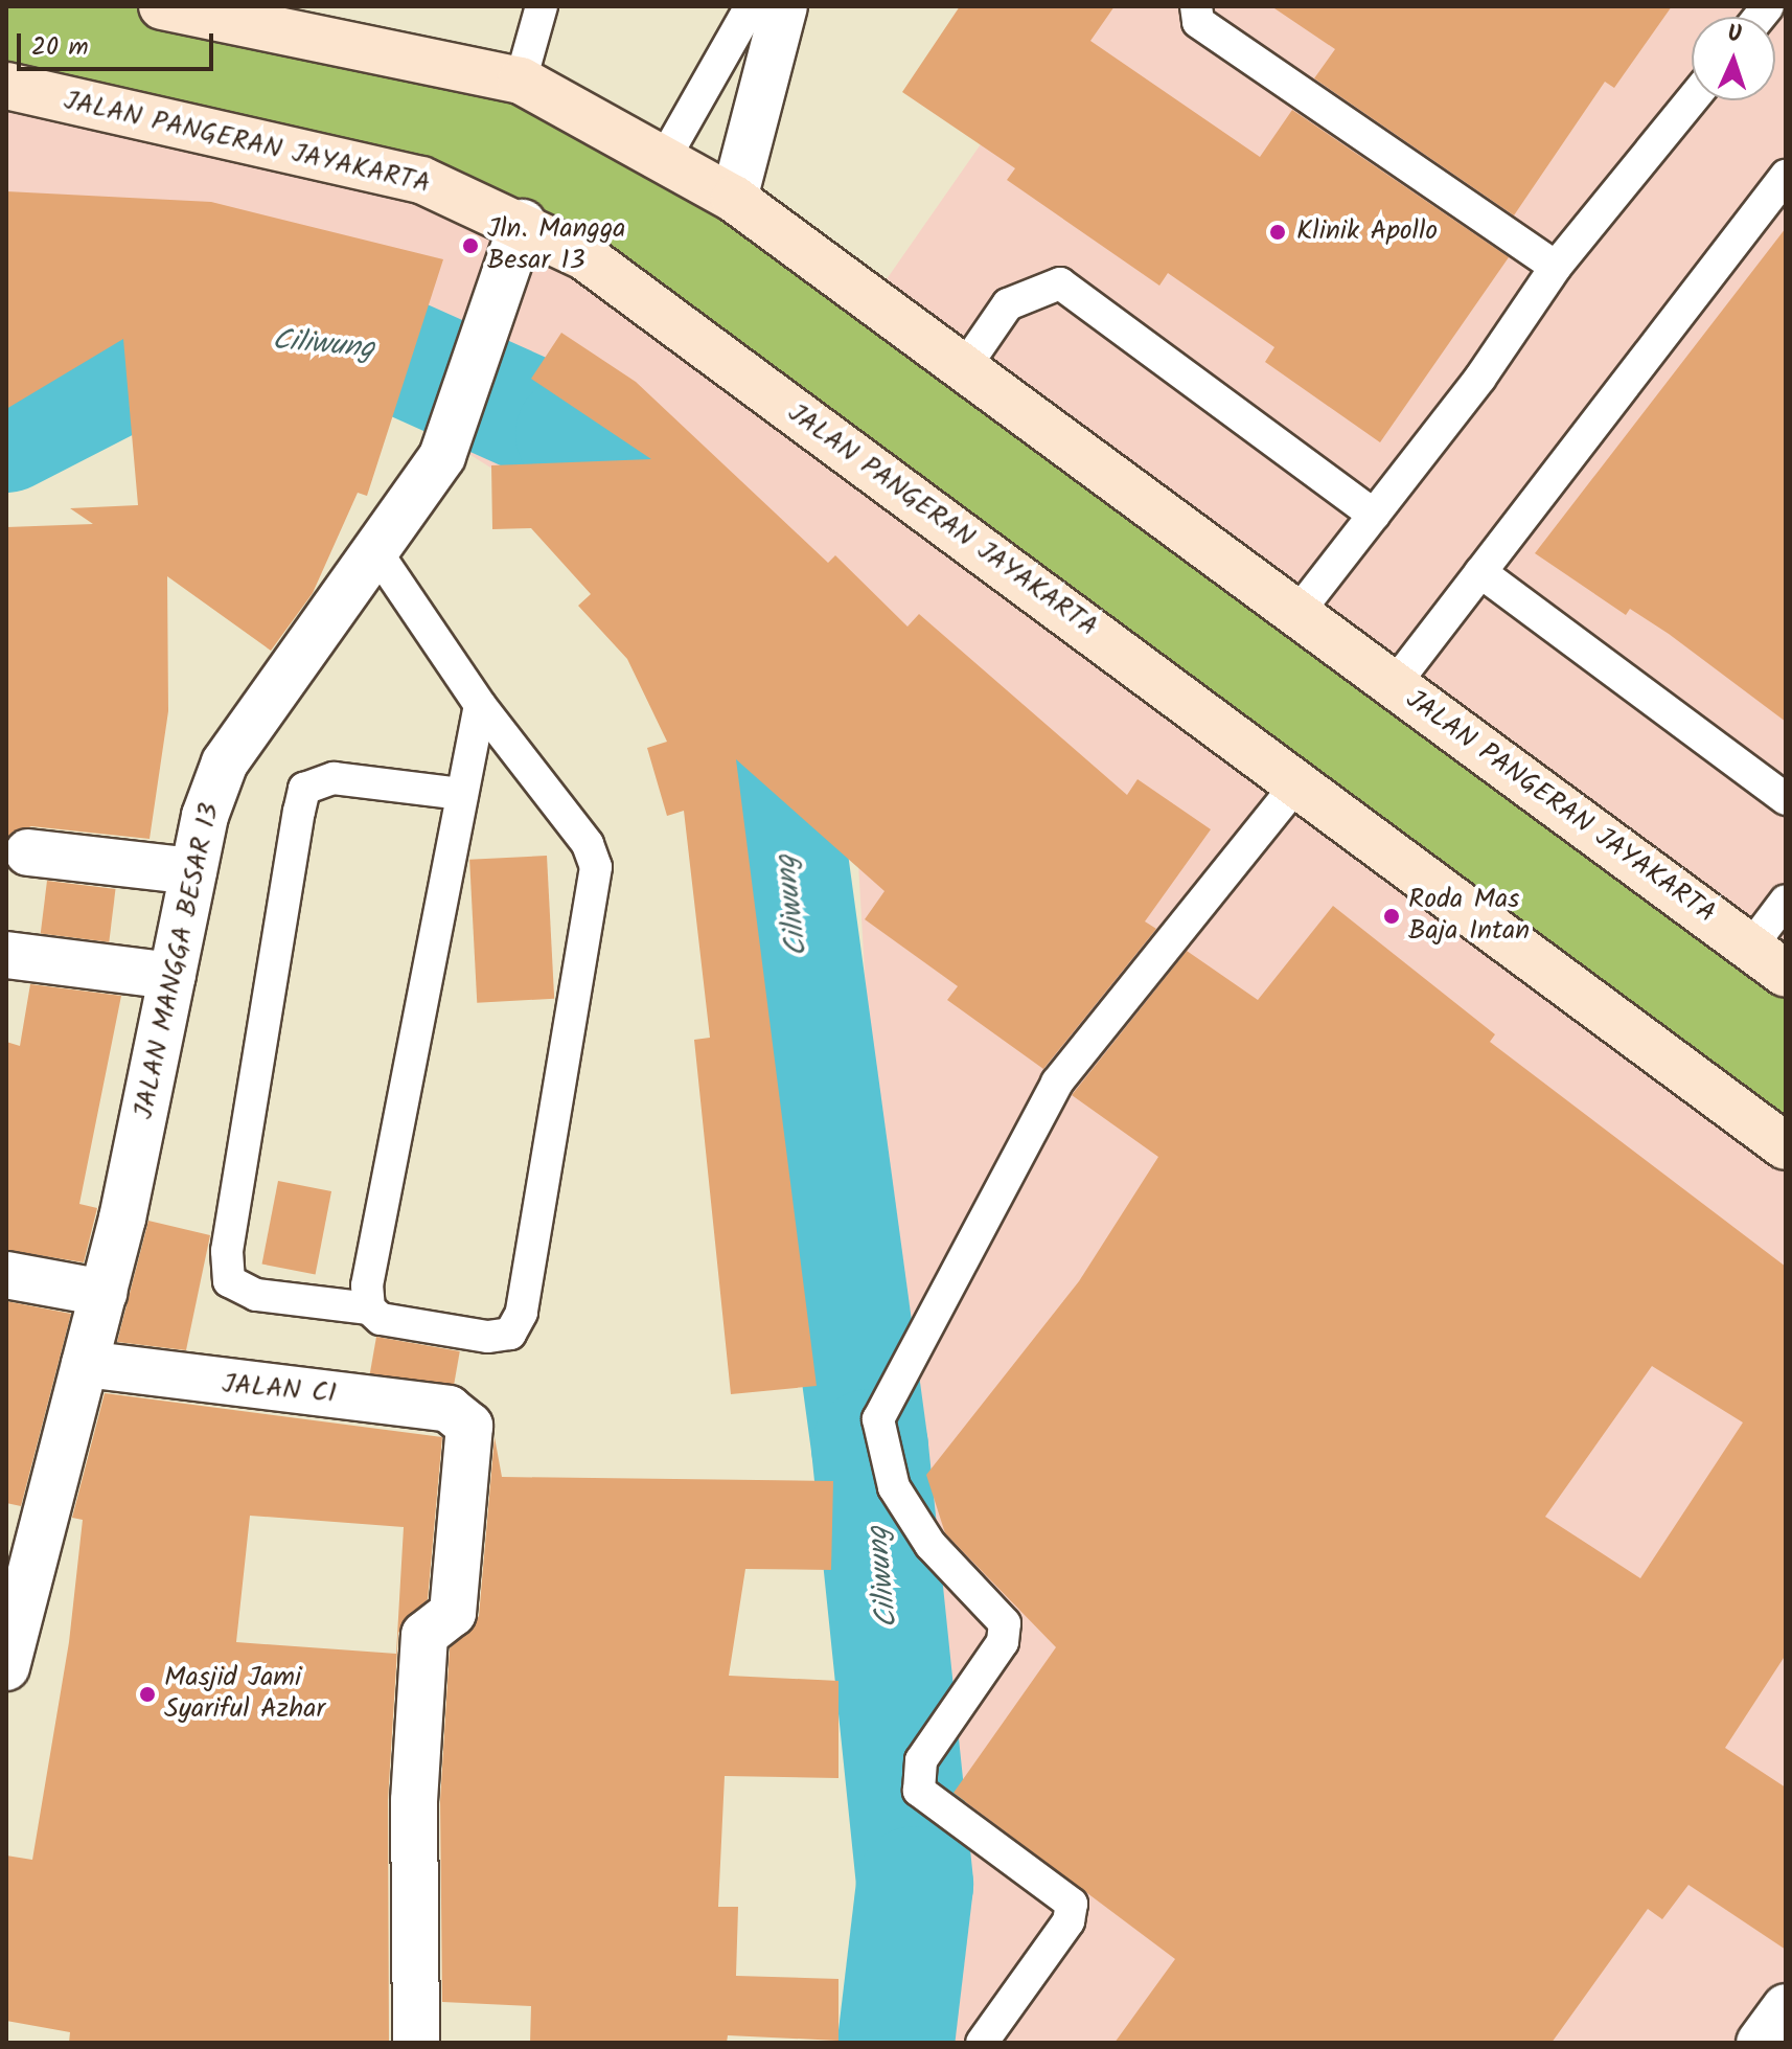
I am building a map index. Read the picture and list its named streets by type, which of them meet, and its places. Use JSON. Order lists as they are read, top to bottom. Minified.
{"streets":{"main road":["JALAN PANGERAN JAYAKARTA"],"street":["JALAN MANGGA BESAR 13","JALAN C1"]},"crossings":[["JALAN PANGERAN JAYAKARTA","JALAN MANGGA BESAR 13"],["JALAN MANGGA BESAR 13","JALAN C1"]],"water":["Ciliwung"],"places":["Klinik Apollo","Jln. Mangga Besar 13","Roda Mas Baja Intan","Masjid Jami Syariful Azhar"],"scale_bar":"20 m","north":"top"}
